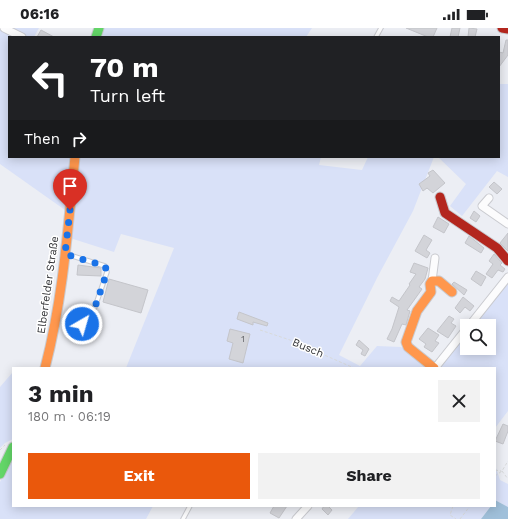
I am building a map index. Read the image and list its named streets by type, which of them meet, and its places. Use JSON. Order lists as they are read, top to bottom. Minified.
{"streets":{"main road":["Elberfelder Straße"],"path":["Busch"]},"house_numbers":["1"],"page":{"status":"06:16","turn":["70 m","Turn left"],"then":"Then","heading":["3 min","180 m · 06:19"],"buttons":["Exit","Share"]}}
